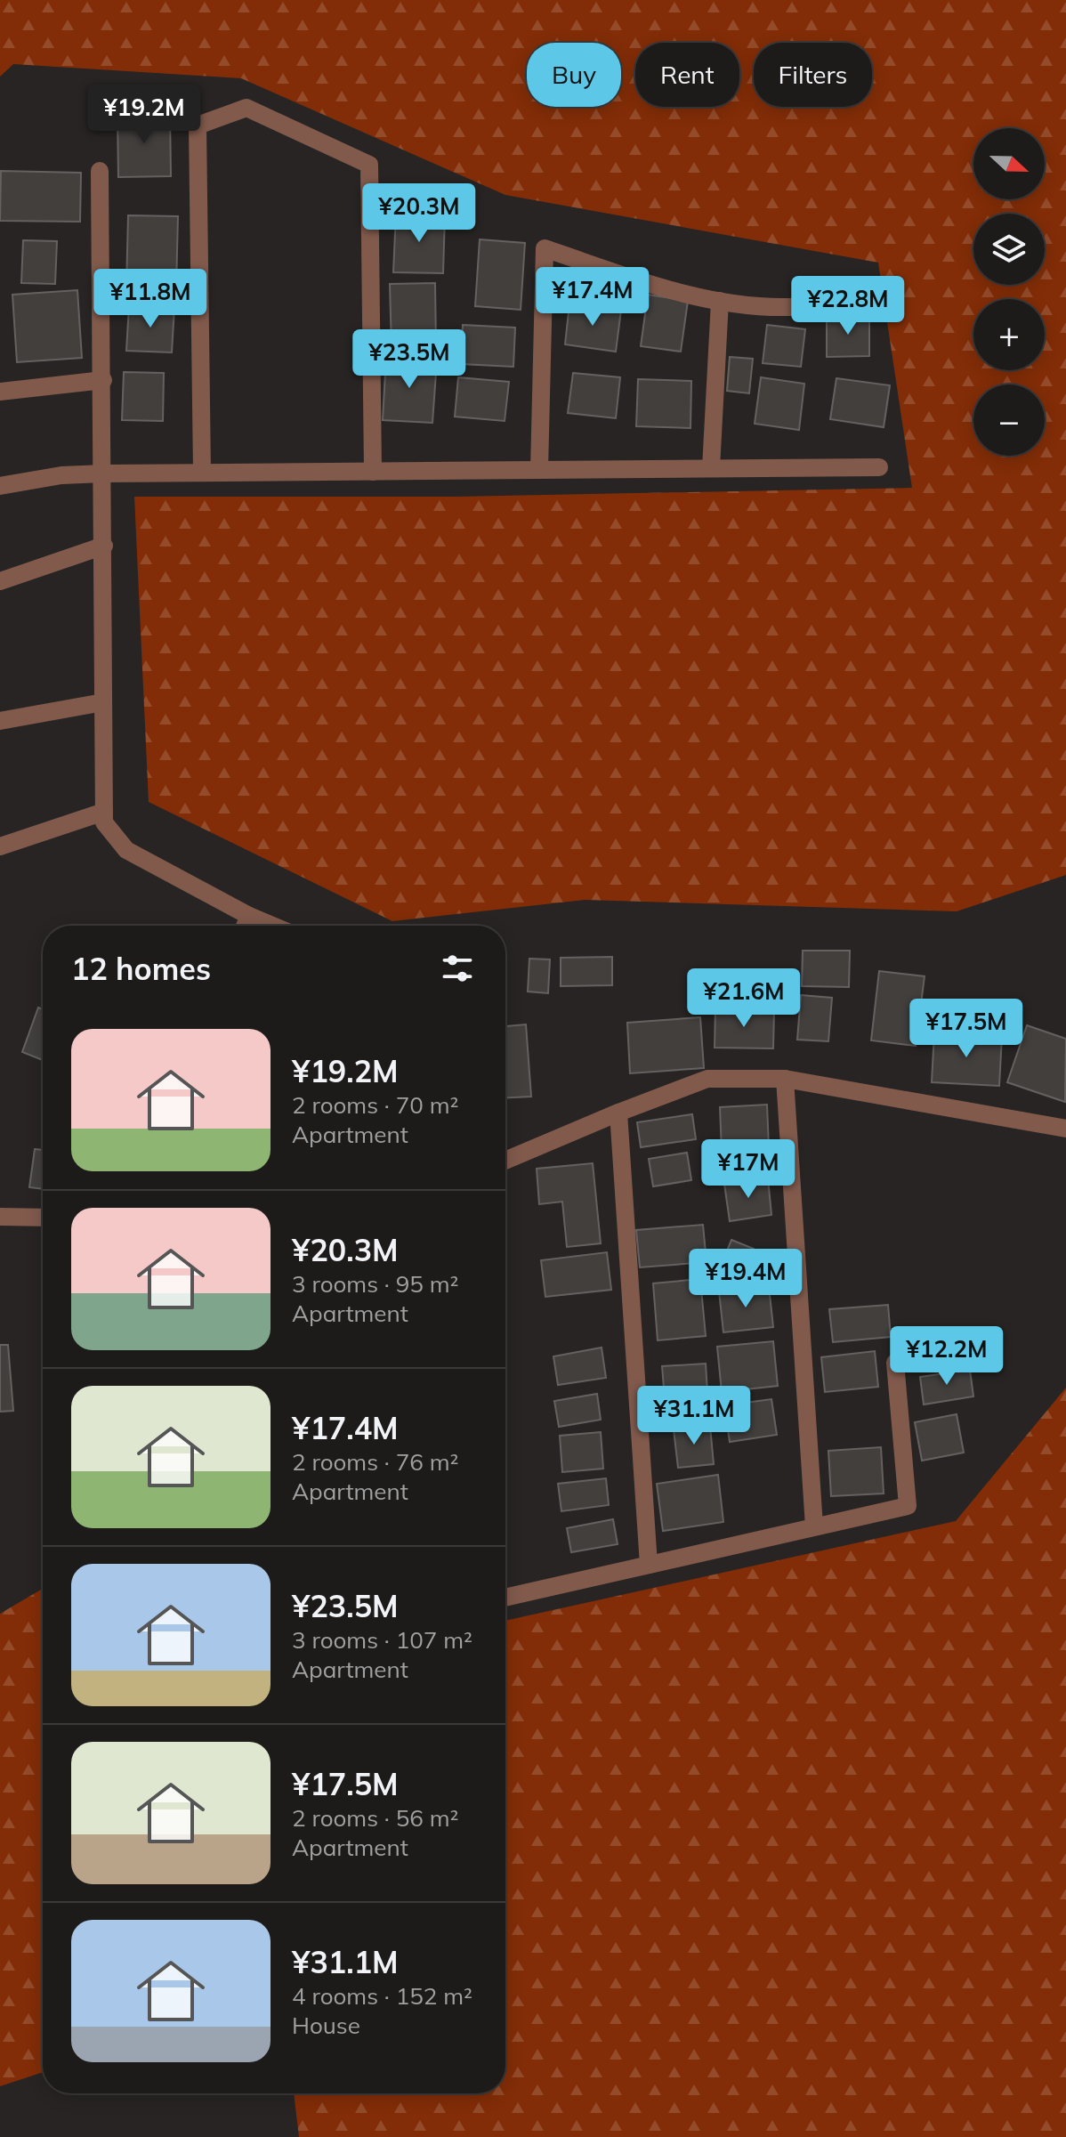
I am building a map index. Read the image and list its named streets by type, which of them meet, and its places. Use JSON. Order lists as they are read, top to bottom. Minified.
{"north":"right","page":{"chip":["Buy","Rent","Filters"],"price":["¥19.2M","¥20.3M","¥17.4M","¥11.8M","¥22.8M","¥23.5M","¥21.6M","¥17.5M","¥17M","¥19.4M","¥12.2M","¥31.1M"],"map_buttons":["+","−"],"heading":"12 homes","list":[{"name":"¥19.2M","note":"2 rooms · 70 m² · Apartment"},{"name":"¥20.3M","note":"3 rooms · 95 m² · Apartment"},{"name":"¥17.4M","note":"2 rooms · 76 m² · Apartment"},{"name":"¥23.5M","note":"3 rooms · 107 m² · Apartment"},{"name":"¥17.5M","note":"2 rooms · 56 m² · Apartment"},{"name":"¥31.1M","note":"4 rooms · 152 m² · House"}]}}
